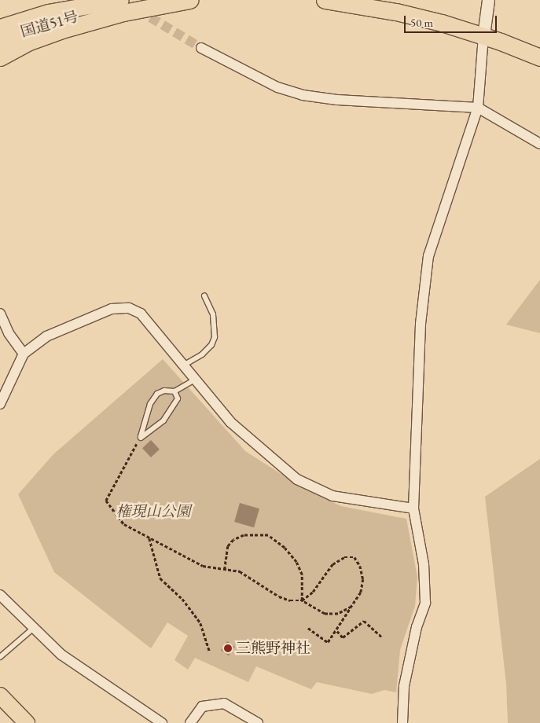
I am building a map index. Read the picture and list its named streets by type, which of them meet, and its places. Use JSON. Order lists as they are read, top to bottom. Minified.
{"streets":{"highway":["国道51号"]},"parks":["権現山公園"],"places":["三熊野神社"],"scale_bar":"50 m"}
